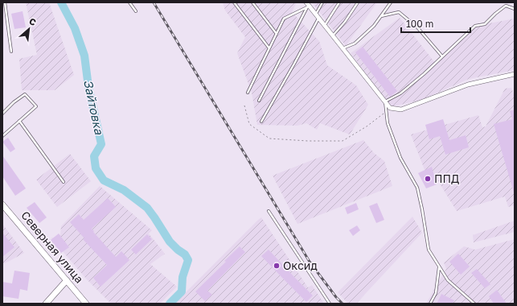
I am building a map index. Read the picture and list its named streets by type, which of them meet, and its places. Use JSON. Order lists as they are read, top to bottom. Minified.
{"streets":{"main road":["Северная улица"]},"water":["Зайтовка"],"places":["ППД","Оксид"],"scale_bar":"100 m","north":"top right"}
